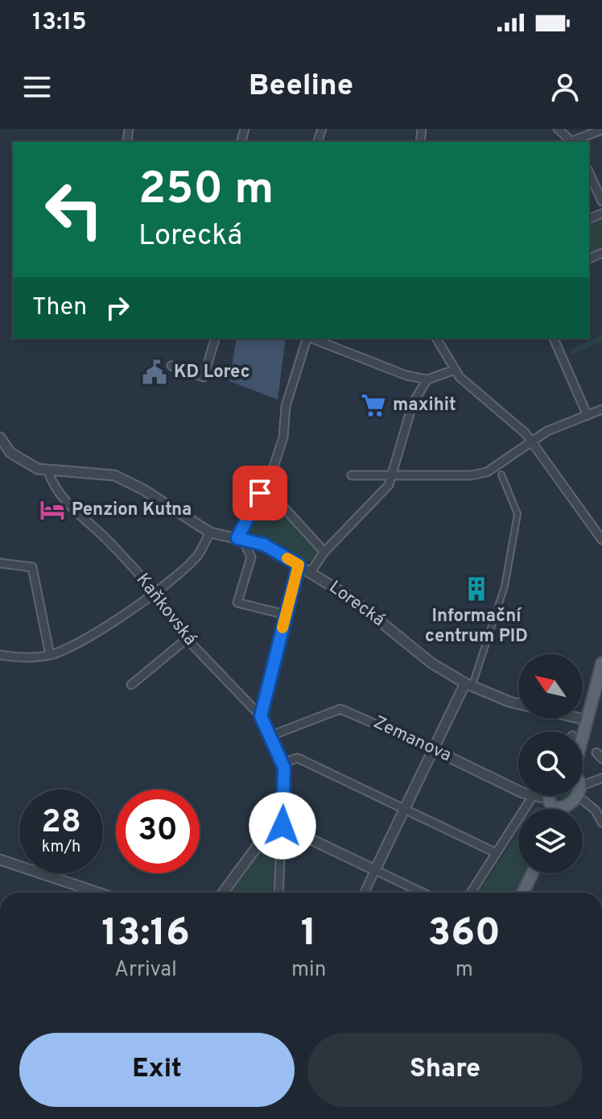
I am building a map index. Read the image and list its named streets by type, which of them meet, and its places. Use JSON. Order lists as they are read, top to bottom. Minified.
{"streets":{"street":["Lorecká","Kaňkovská","Zemanova"]},"crossings":[["Lorecká","Kaňkovská"],["Kaňkovská","Zemanova"]],"places":{"public building":["KD Lorec"],"supermarket":["maxihit"],"hotel":["Penzion Kutna"],"building":["Informační centrum PID"]},"north":"top left","page":{"status":"13:15","header":"Beeline","turn":["250 m","Lorecká"],"then":"Then","speed":"28 km/h","limit":"30","eta":["13:16","Arrival","1","min","360","m"],"buttons":["Exit","Share"]}}
